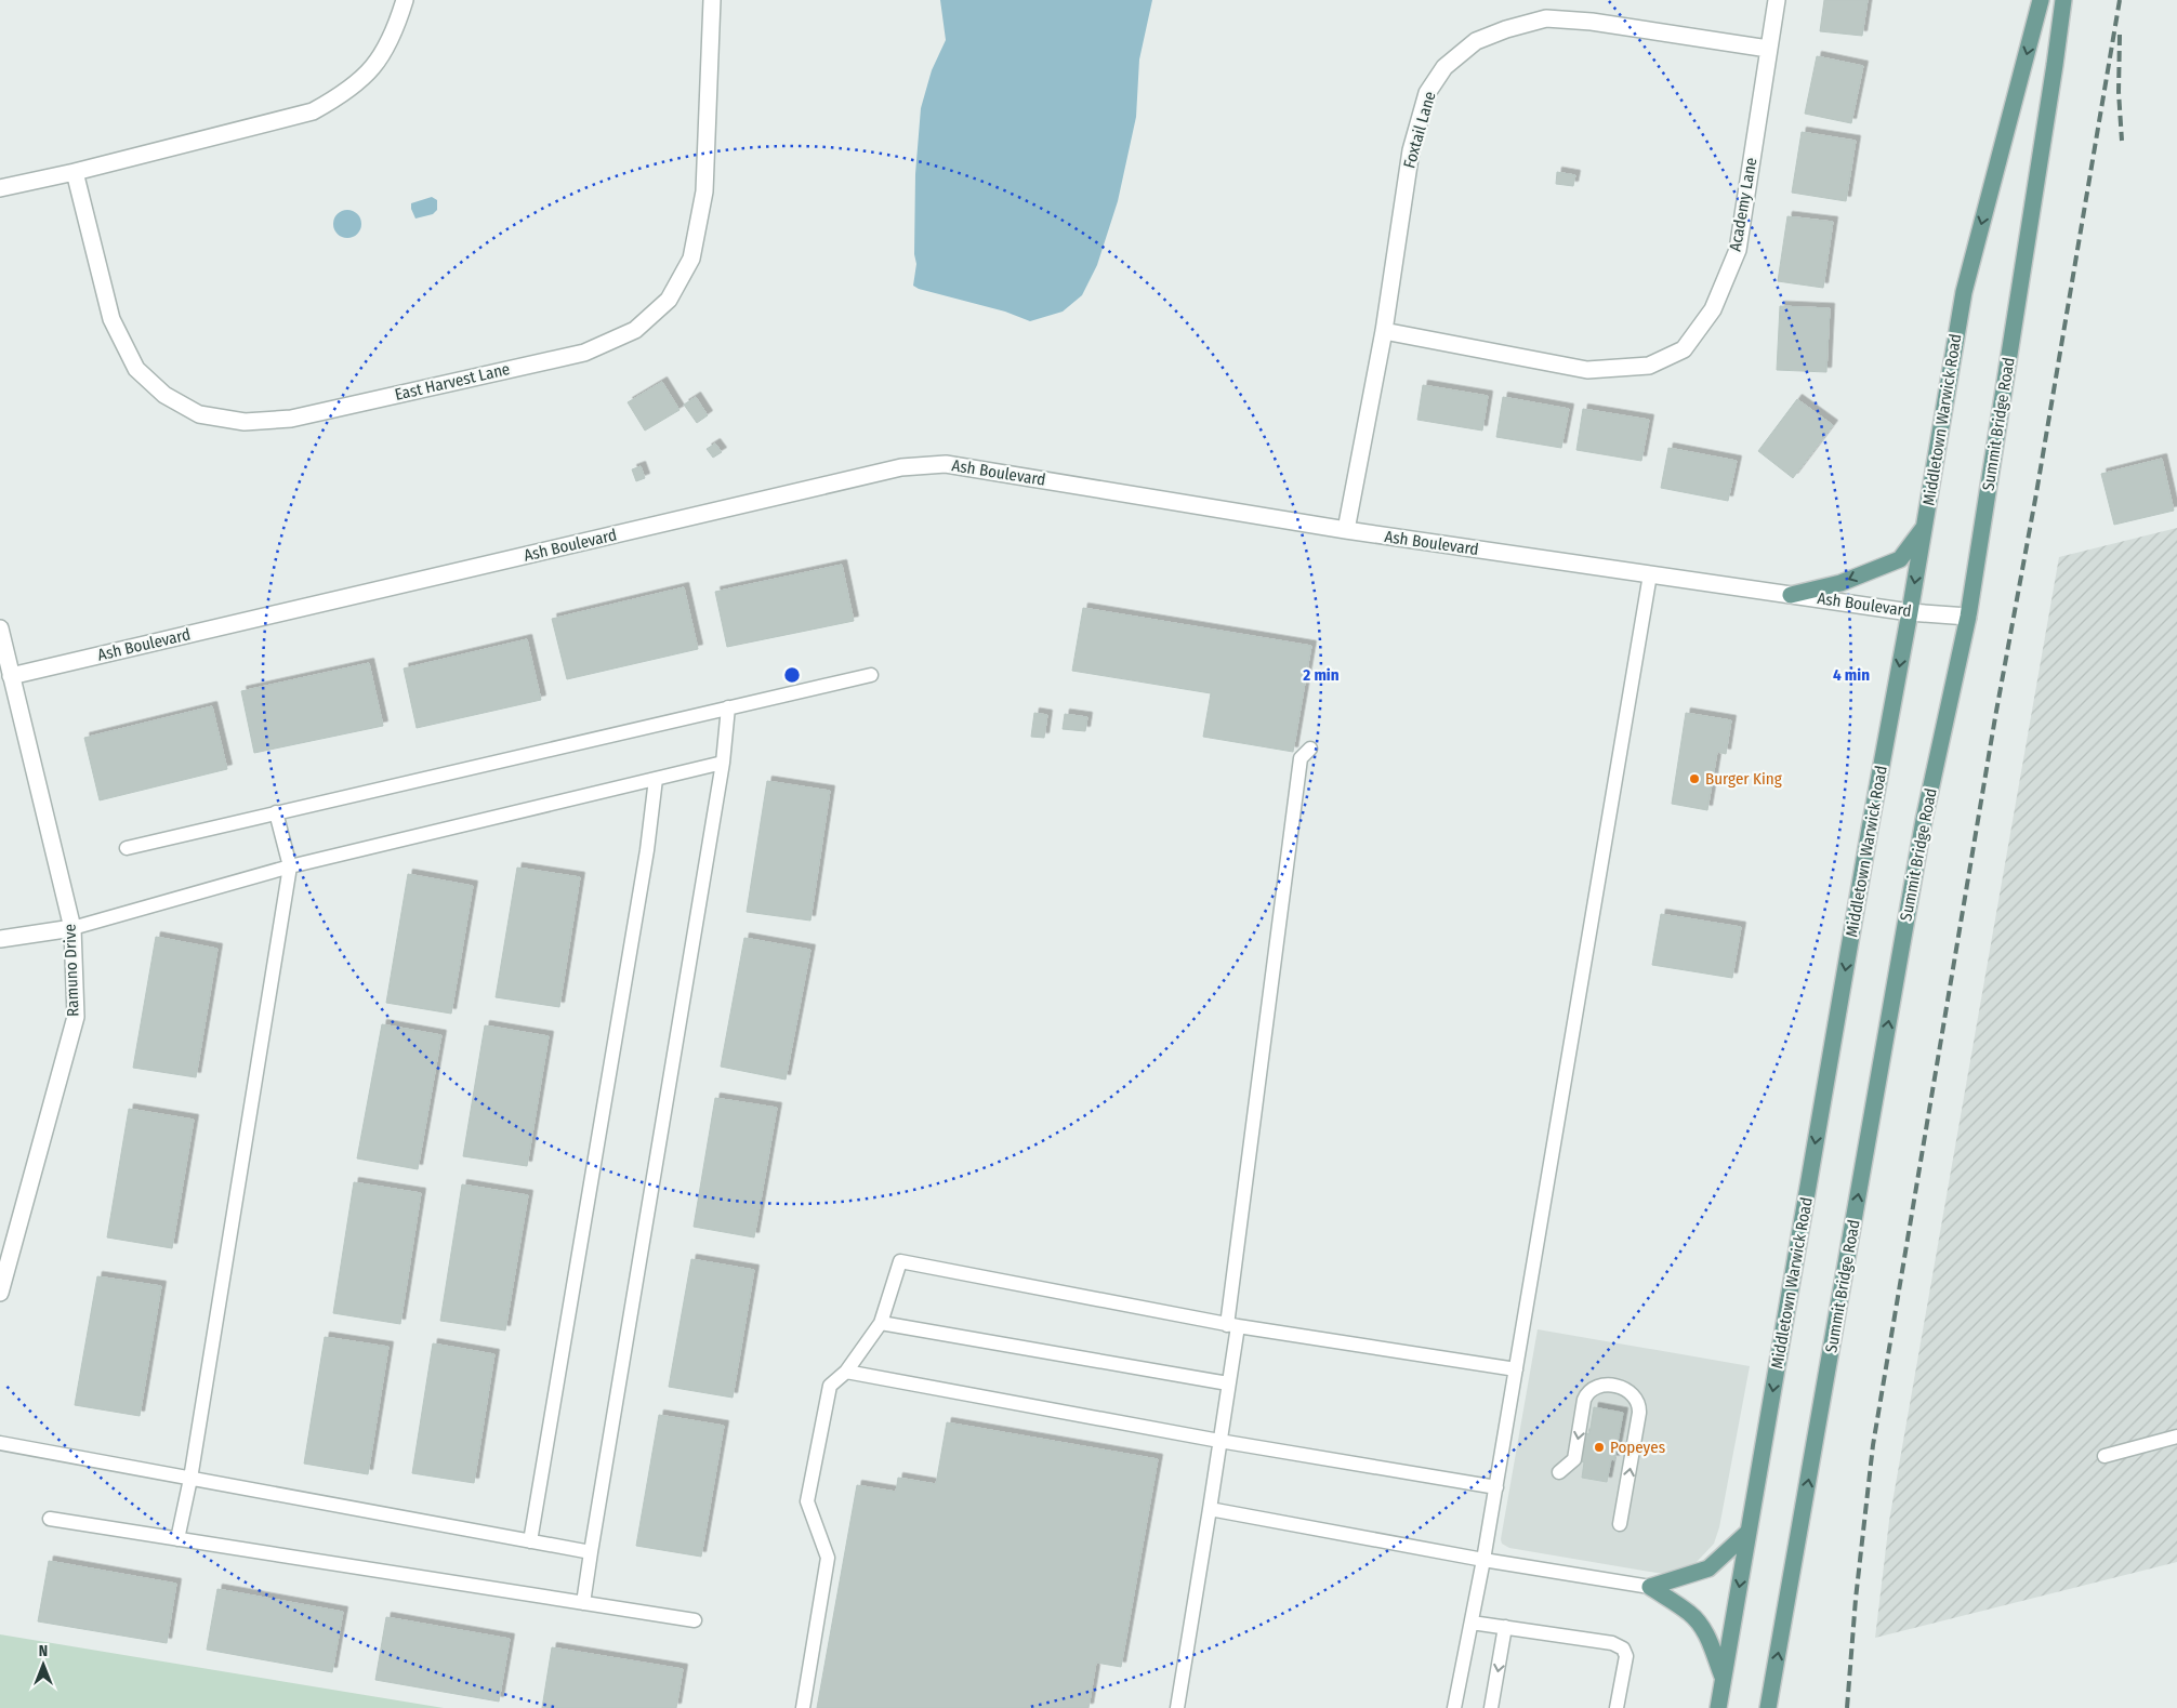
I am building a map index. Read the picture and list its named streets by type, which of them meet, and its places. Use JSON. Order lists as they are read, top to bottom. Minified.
{"streets":{"main road":["Middletown Warwick Road","Summit Bridge Road"],"street":["Foxtail Lane","Academy Lane","East Harvest Lane","Ash Boulevard","Ramuno Drive"]},"crossings":[["Foxtail Lane","Academy Lane"],["Foxtail Lane","Ash Boulevard"],["Middletown Warwick Road","Ash Boulevard"],["Summit Bridge Road","Ash Boulevard"],["Ash Boulevard","Ramuno Drive"]],"one_way":["Middletown Warwick Road","Summit Bridge Road"],"places":["Burger King","Popeyes"],"north":"top","rings":["2 min","4 min"]}
